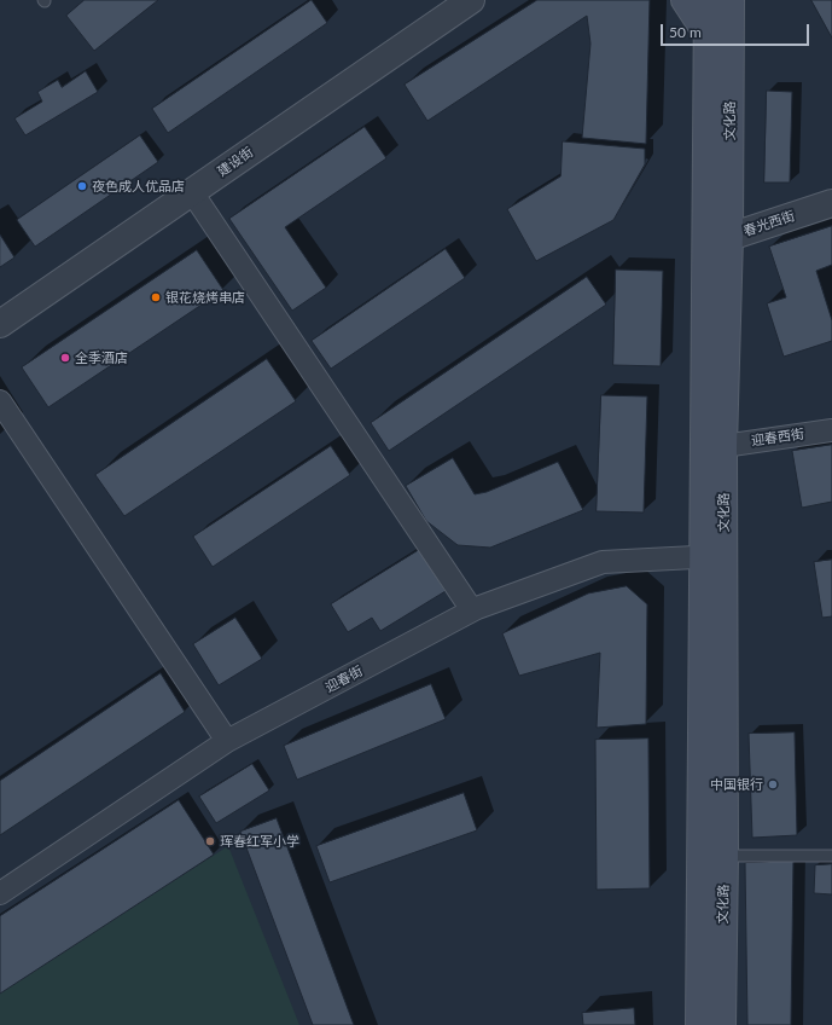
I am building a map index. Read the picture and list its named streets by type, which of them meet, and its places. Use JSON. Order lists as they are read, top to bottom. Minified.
{"streets":{"main road":["文化路"],"street":["建设街","春光西街","迎春西街","迎春街"]},"crossings":[["文化路","春光西街"],["文化路","迎春西街"],["文化路","迎春街"]],"places":["夜色成人优品店","银花烧烤串店","全季酒店","中国银行","珲春红军小学"],"scale_bar":"50 m"}
